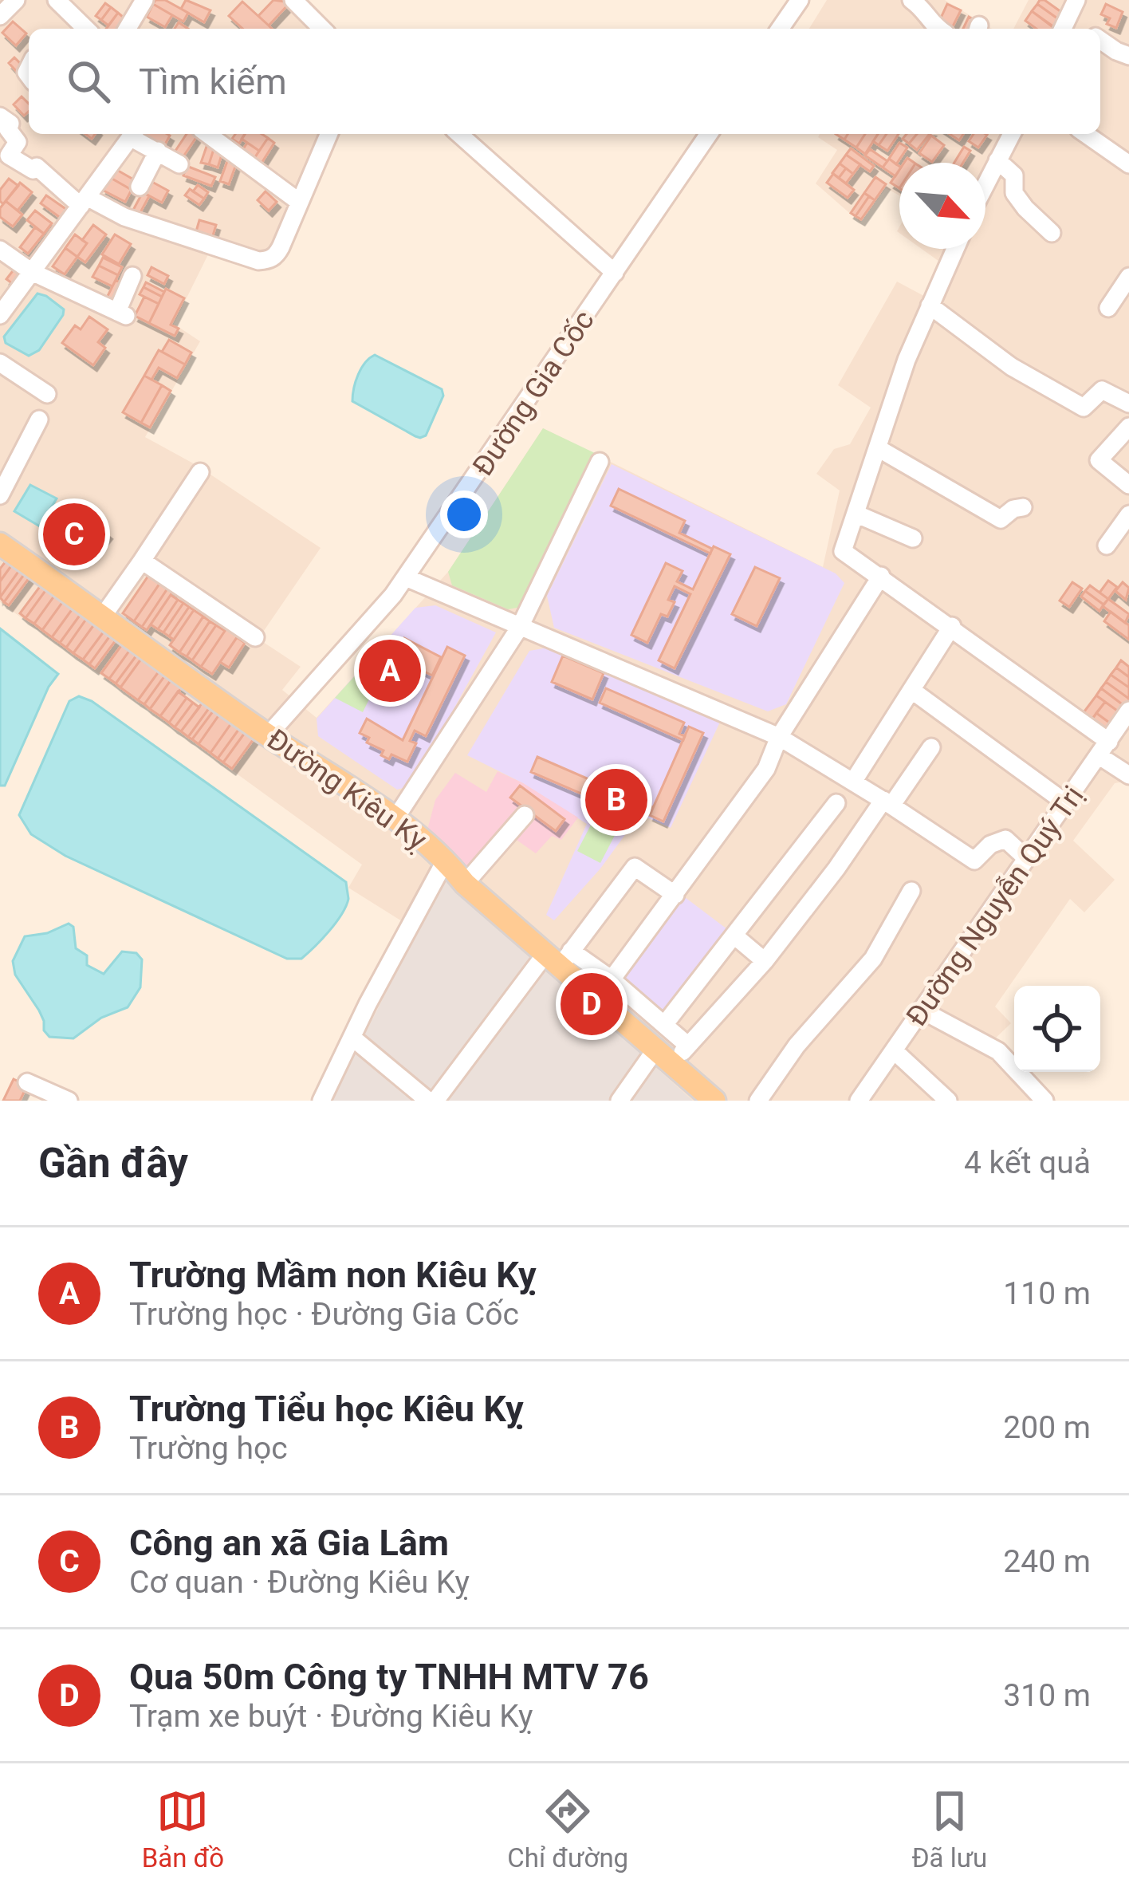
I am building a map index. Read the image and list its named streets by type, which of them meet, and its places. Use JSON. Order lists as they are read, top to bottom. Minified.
{"streets":{"main road":["Đường Kiêu Kỵ"],"street":["Đường Gia Cốc","Đường Nguyễn Quý Trị"]},"crossings":[["Đường Gia Cốc","Đường Kiêu Kỵ"]],"north":"bottom right","page":{"search":"Tìm kiếm","pins":["C","A","B","D"],"heading":["Gần đây","4 kết quả"],"list":[{"mark":"A","name":"Trường Mầm non Kiêu Kỵ","note":"Trường học · Đường Gia Cốc","value":"110 m"},{"mark":"B","name":"Trường Tiểu học Kiêu Kỵ","note":"Trường học","value":"200 m"},{"mark":"C","name":"Công an xã Gia Lâm","note":"Cơ quan · Đường Kiêu Kỵ","value":"240 m"},{"mark":"D","name":"Qua 50m Công ty TNHH MTV 76","note":"Trạm xe buýt · Đường Kiêu Kỵ","value":"310 m"}],"nav":["Bản đồ","Chỉ đường","Đã lưu"]}}
